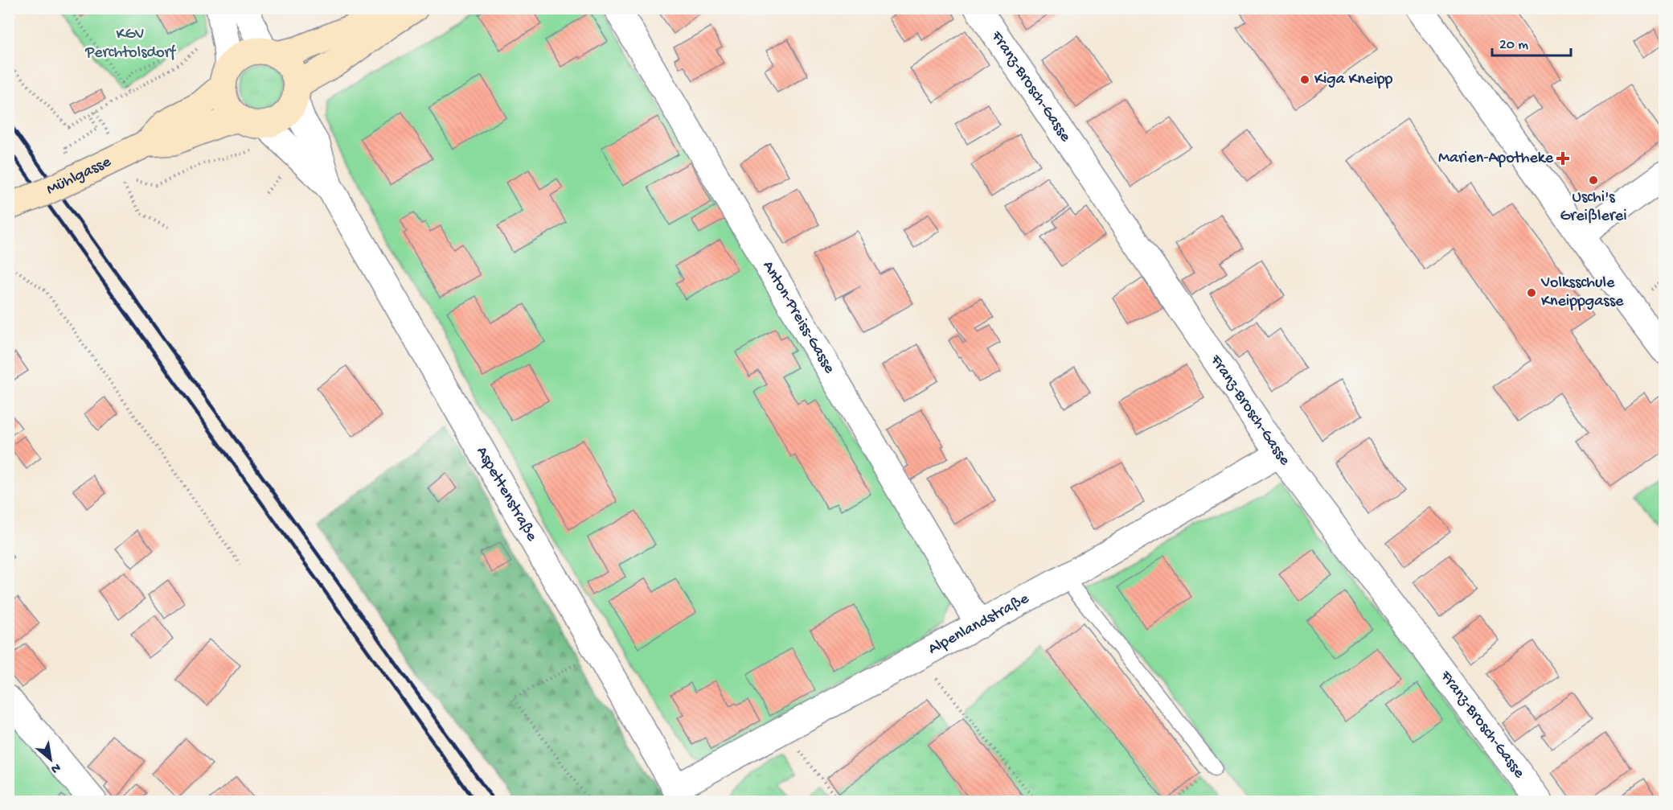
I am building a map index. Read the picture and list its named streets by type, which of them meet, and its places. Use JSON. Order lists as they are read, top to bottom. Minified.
{"streets":{"street":["Franz-Brosch-Gasse","Mühlgasse","Anton-Preiss-Gasse","Aspettenstraße","Alpenlandstraße"]},"crossings":[["Franz-Brosch-Gasse","Alpenlandstraße"],["Mühlgasse","Aspettenstraße"],["Anton-Preiss-Gasse","Alpenlandstraße"],["Aspettenstraße","Alpenlandstraße"]],"parks":["KGV Perchtolsdorf"],"places":{"other":["Kiga Kneipp","Uschi's Greißlerei","Volksschule Kneippgasse"],"health":["Marien-Apotheke"]},"scale_bar":"20 m","north":"bottom right"}
